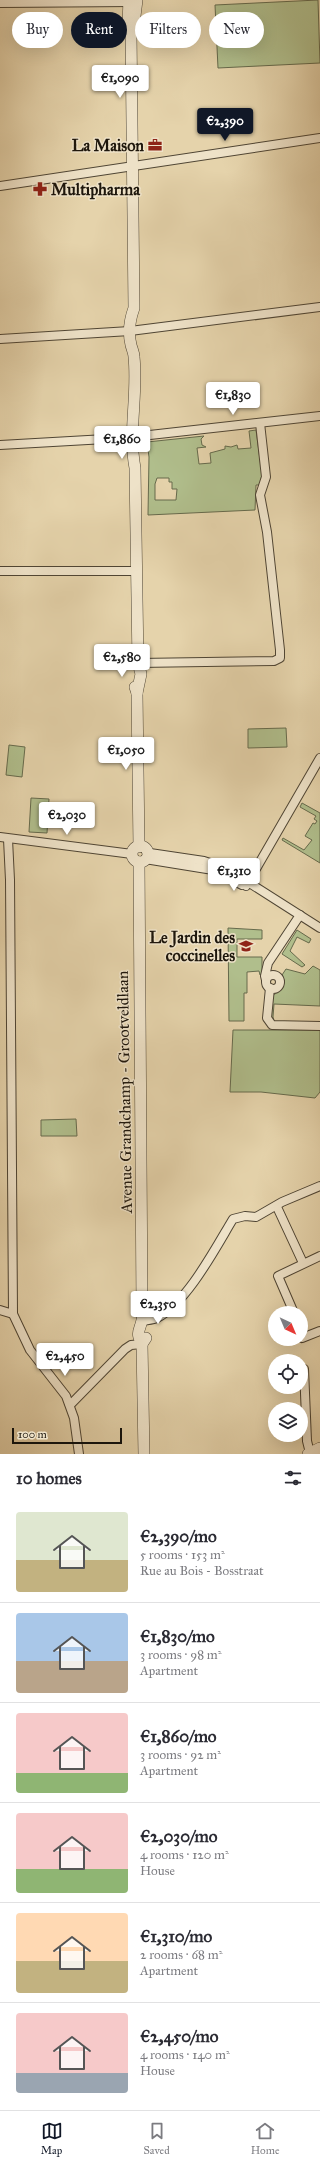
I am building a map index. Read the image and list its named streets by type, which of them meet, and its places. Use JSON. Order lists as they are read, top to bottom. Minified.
{"streets":{"street":["Avenue Grandchamp - Grootveldlaan"]},"places":{"office":["La Maison"],"pharmacy":["Multipharma"],"school or university":["Le Jardin des coccinelles"]},"scale_bar":"100 m","north":"bottom right","page":{"chip":["Buy","Rent","Filters","New"],"price":["€1,090","€2,390","€1,830","€1,860","€2,580","€1,050","€2,030","€1,310","€2,350","€2,450"],"scale":"100 m","heading":"10 homes","list":[{"name":"€2,390/mo","note":"5 rooms · 153 m² · Rue au Bois - Bosstraat"},{"name":"€1,830/mo","note":"3 rooms · 98 m² · Apartment"},{"name":"€1,860/mo","note":"3 rooms · 92 m² · Apartment"},{"name":"€2,030/mo","note":"4 rooms · 120 m² · House"},{"name":"€1,310/mo","note":"2 rooms · 68 m² · Apartment"},{"name":"€2,450/mo","note":"4 rooms · 140 m² · House"}],"tabs":["Map","Saved","Home"]}}
